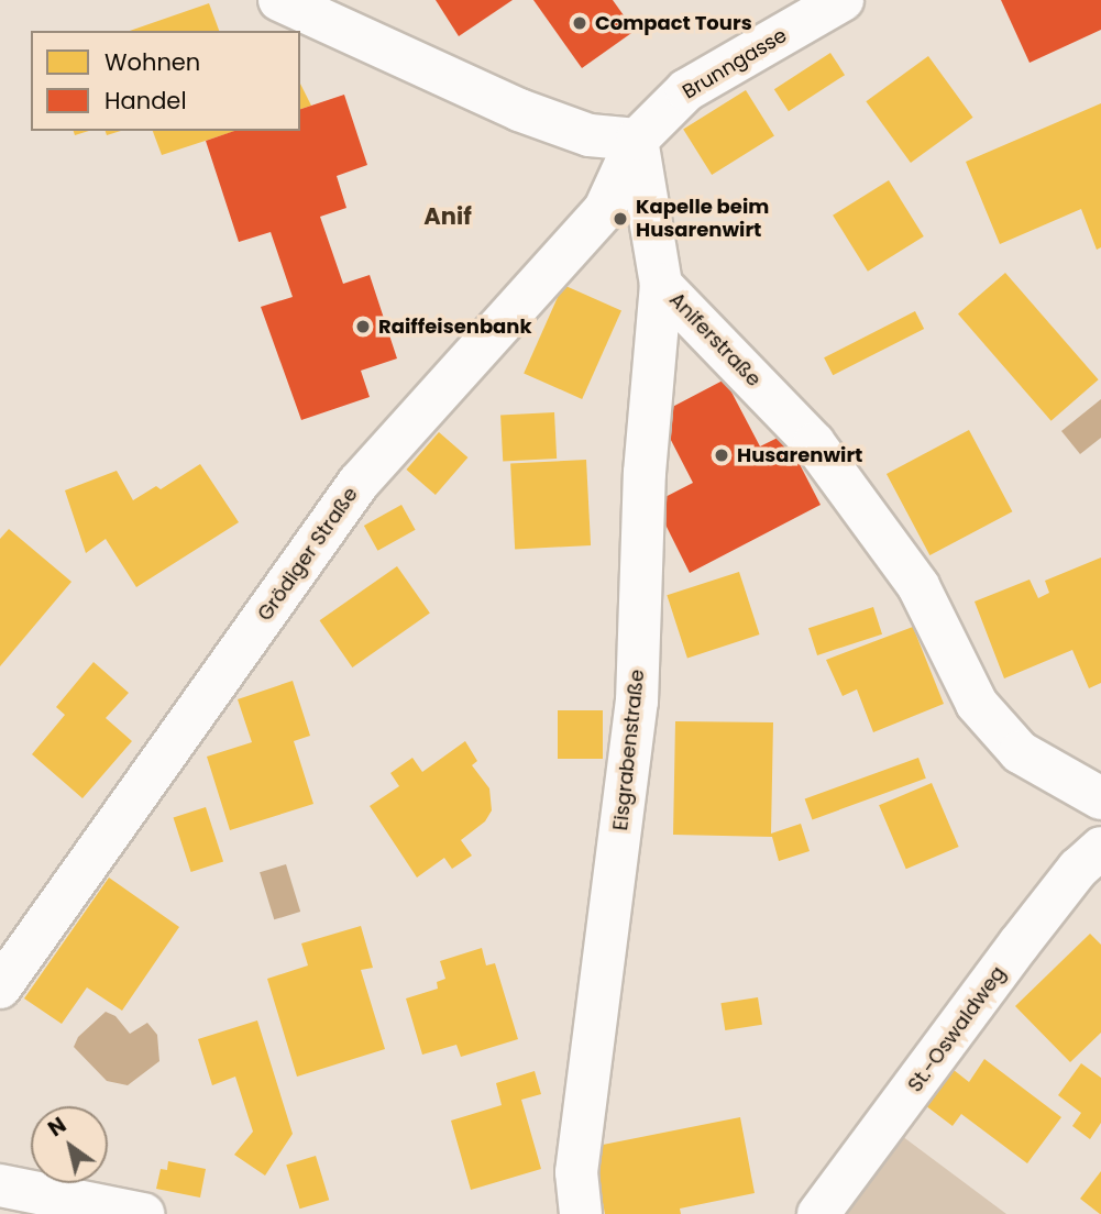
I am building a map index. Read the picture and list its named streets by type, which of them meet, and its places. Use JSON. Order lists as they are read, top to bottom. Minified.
{"streets":{"street":["Brunngasse","Aniferstraße","Grödiger Straße","Eisgrabenstraße","St.-Oswaldweg"]},"crossings":[["Brunngasse","Aniferstraße"],["Brunngasse","Grödiger Straße"],["Aniferstraße","Grödiger Straße"],["Aniferstraße","Eisgrabenstraße"]],"districts":["Anif"],"places":["Compact Tours","Kapelle beim Husarenwirt","Raiffeisenbank","Husarenwirt"],"legend":["Wohnen","Handel"],"north":"top left"}
